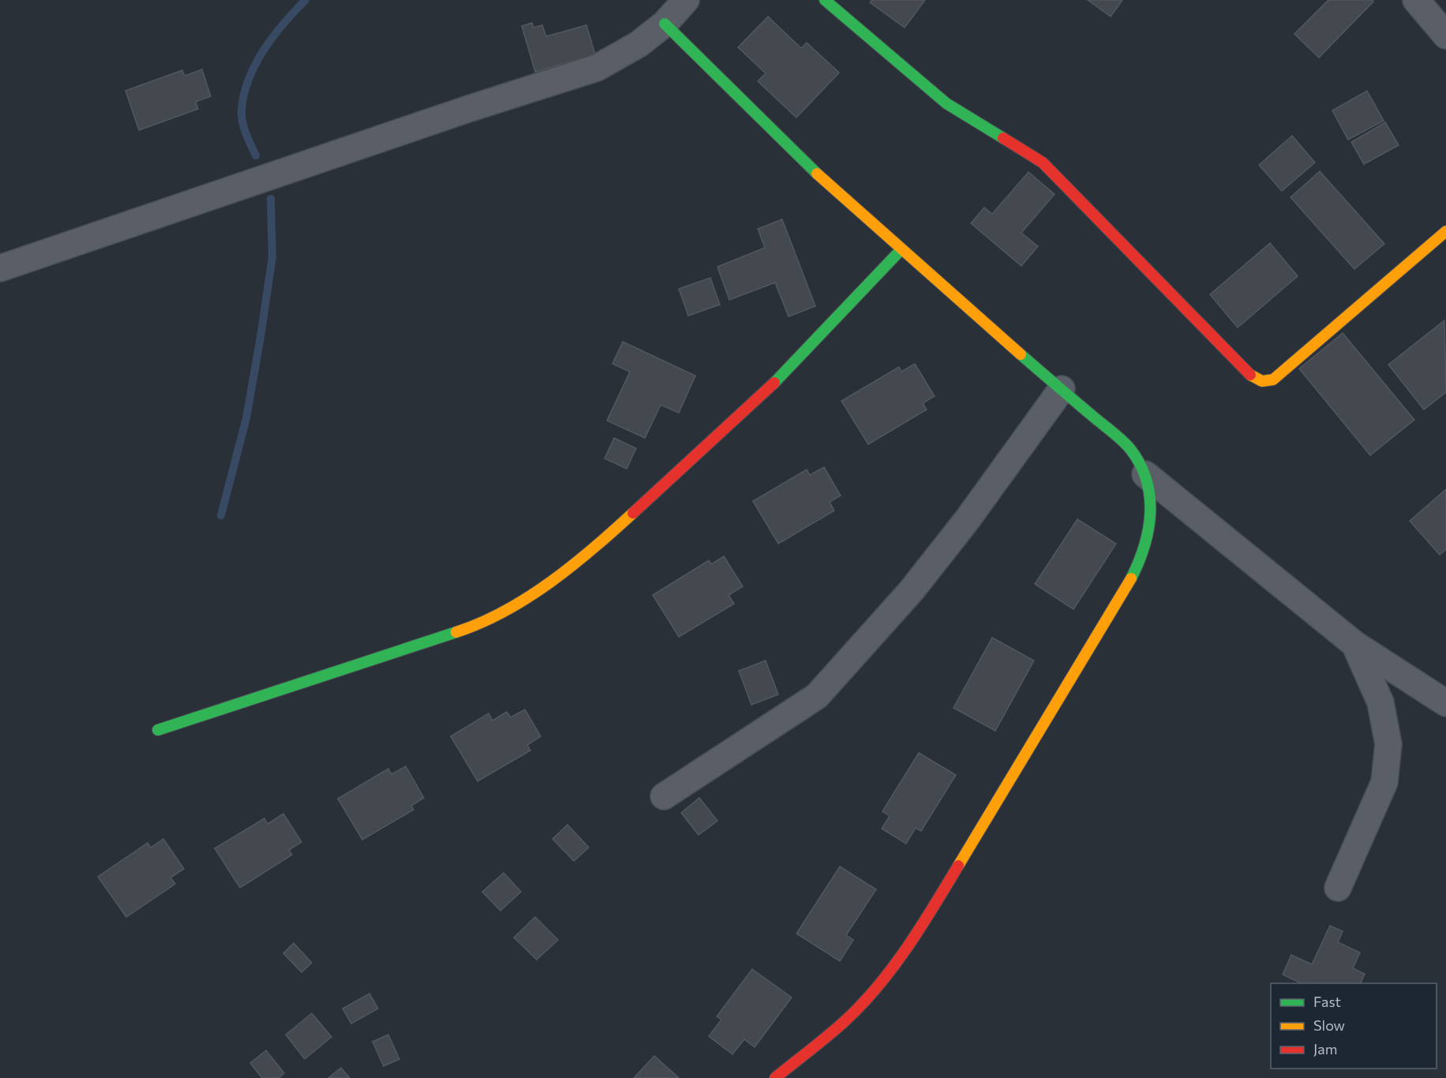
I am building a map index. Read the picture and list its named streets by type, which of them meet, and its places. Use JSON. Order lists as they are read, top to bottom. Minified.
{"legend":["Fast","Slow","Jam"]}
